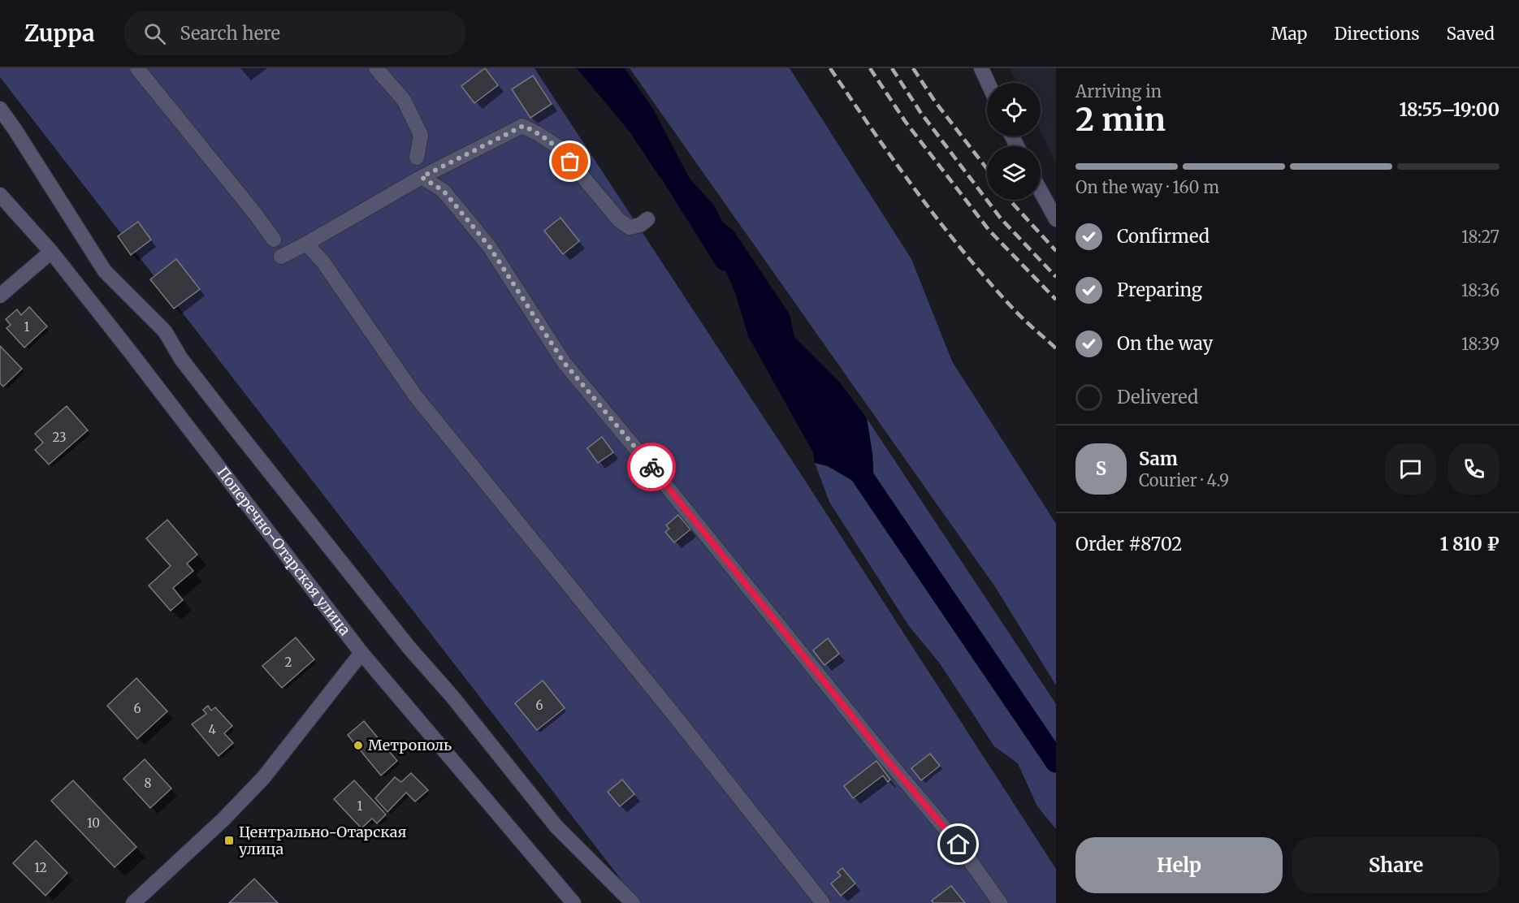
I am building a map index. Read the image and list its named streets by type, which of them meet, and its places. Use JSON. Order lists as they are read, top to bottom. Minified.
{"streets":{"street":["Поперечно-Отарская улица"]},"places":{"other":["Метрополь"],"transit":["Центрально-Отарская улица"]},"house_numbers":["1","23","2","6","6","4","8","1","10","12"],"page":{"header":"Zuppa","search":"Search here","nav":["Map","Directions","Saved"],"heading":["2 min","Arriving in","18:55–19:00"],"panel":["Sam","Courier · 4.9","Order #8702","1 810 ₽"],"bar":"On the way · 160 m","list":[["Confirmed","18:27"],["Preparing","18:36"],["On the way","18:39"],"Delivered"],"round":"S","buttons":["Help","Share"]}}
